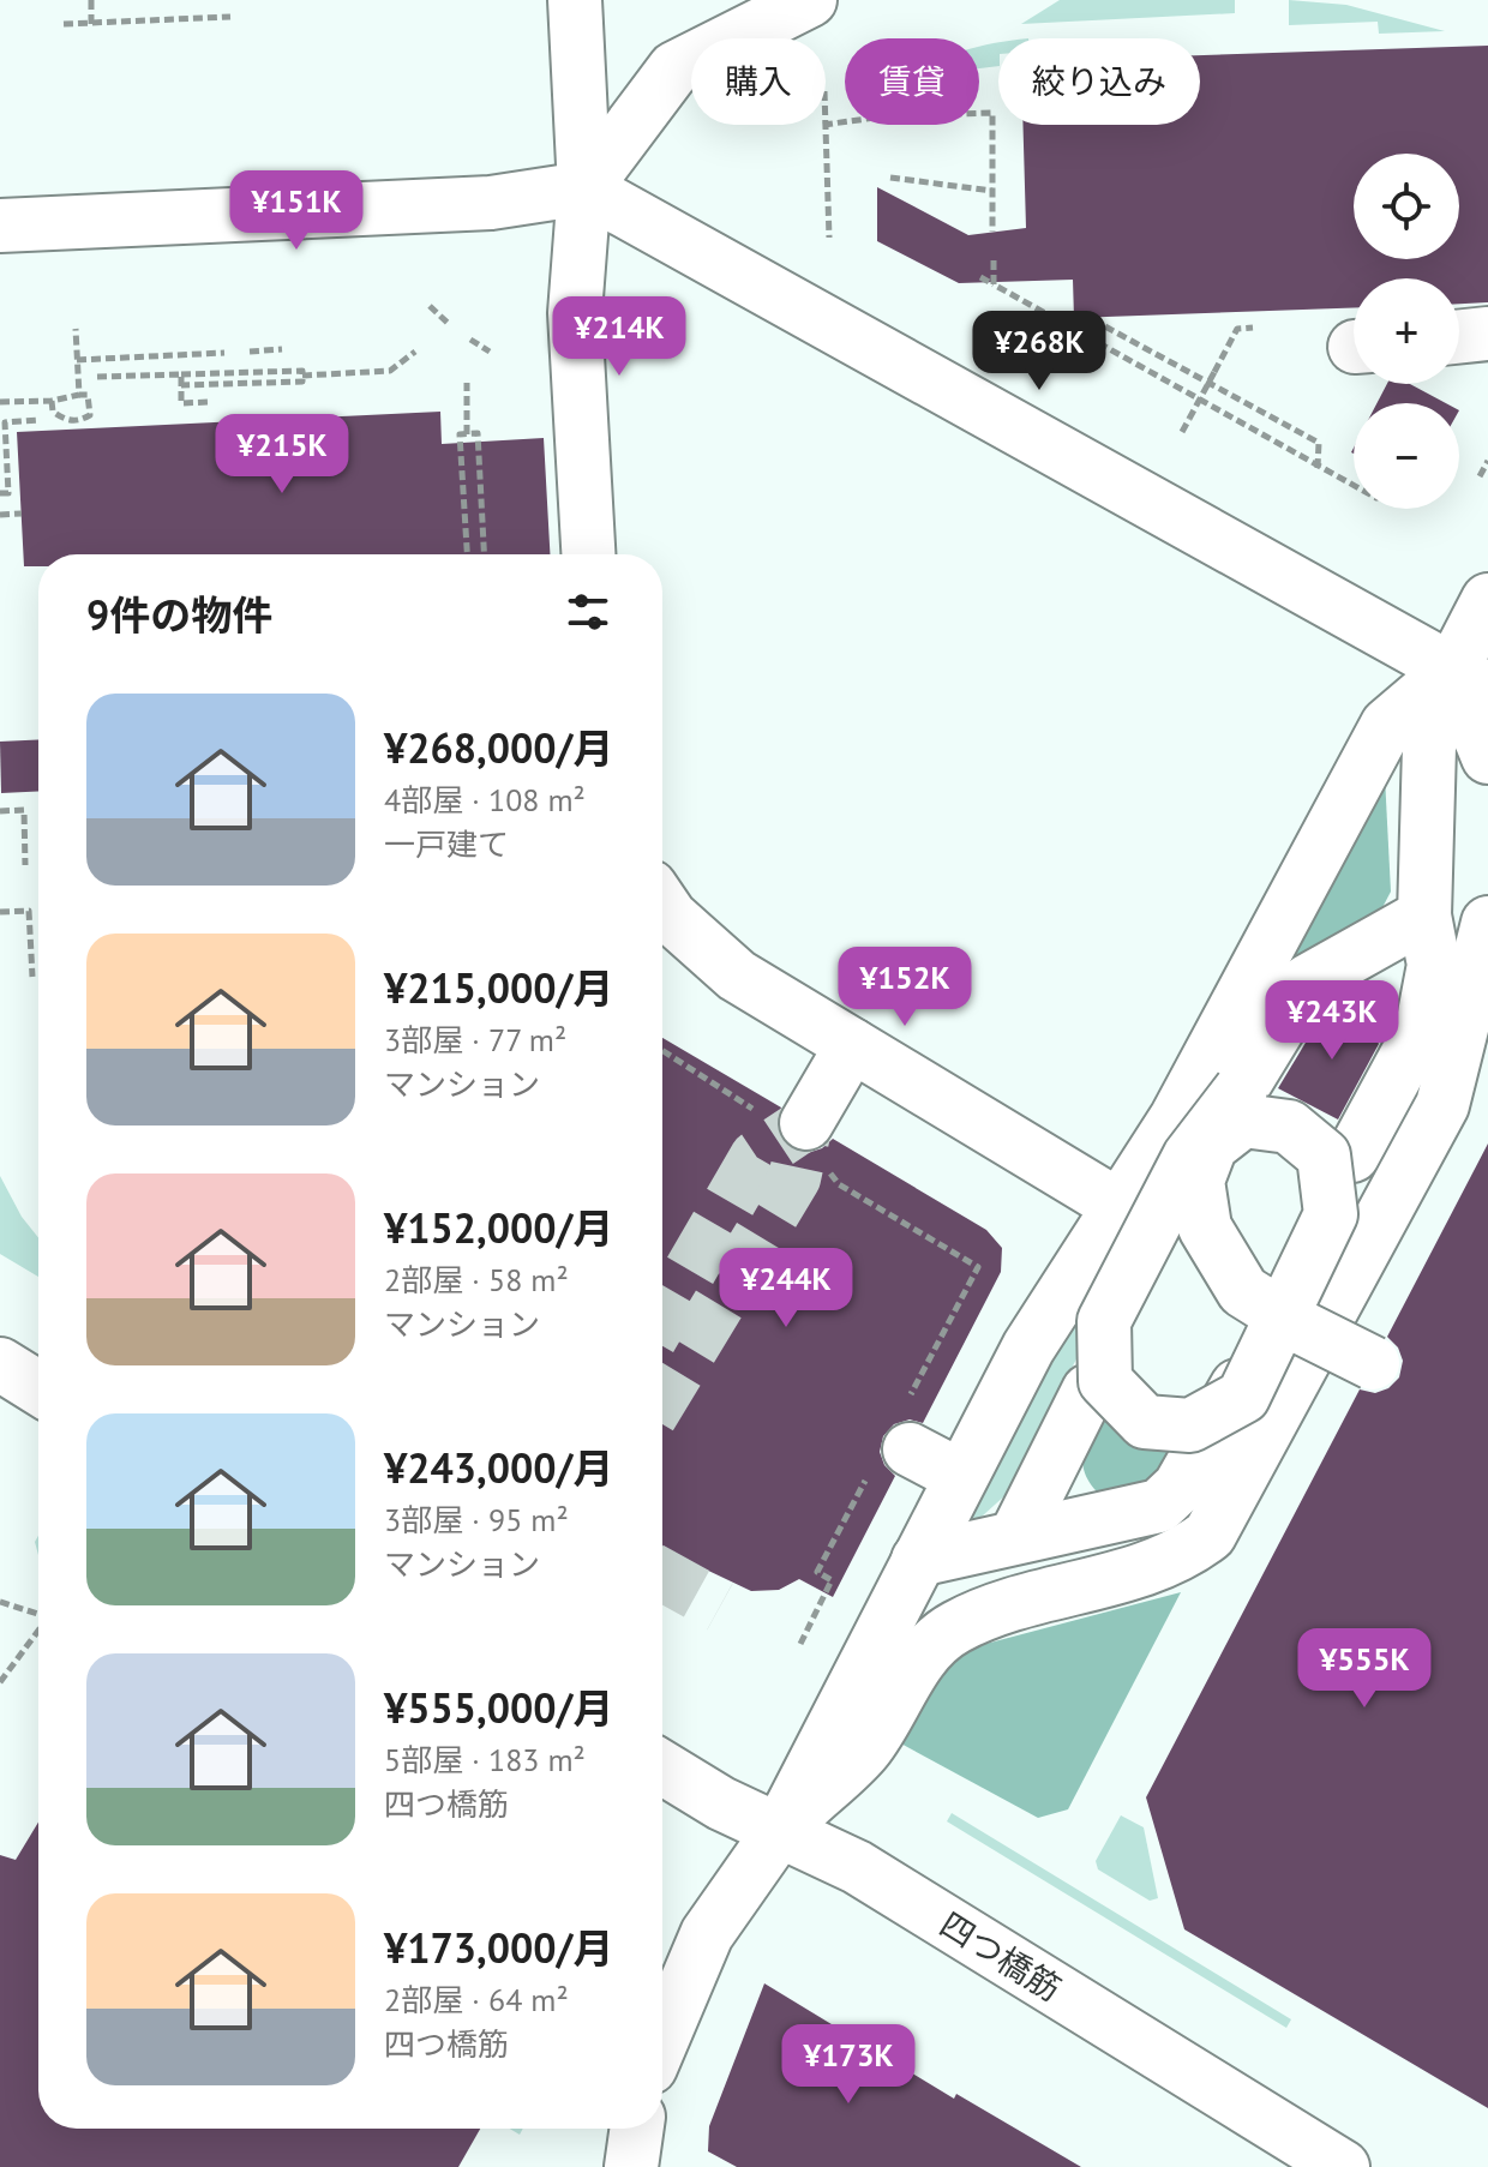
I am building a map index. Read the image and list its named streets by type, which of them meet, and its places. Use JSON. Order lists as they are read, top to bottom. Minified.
{"streets":{"street":["四つ橋筋"]},"page":{"chip":["購入","賃貸","絞り込み"],"map_buttons":["+","−"],"price":["¥151K","¥214K","¥268K","¥215K","¥152K","¥243K","¥244K","¥555K","¥173K"],"heading":"9件の物件","list":[{"name":"¥268,000/月","note":"4部屋 · 108 m² · 一戸建て"},{"name":"¥215,000/月","note":"3部屋 · 77 m² · マンション"},{"name":"¥152,000/月","note":"2部屋 · 58 m² · マンション"},{"name":"¥243,000/月","note":"3部屋 · 95 m² · マンション"},{"name":"¥555,000/月","note":"5部屋 · 183 m² · 四つ橋筋"},{"name":"¥173,000/月","note":"2部屋 · 64 m² · 四つ橋筋"}]}}
